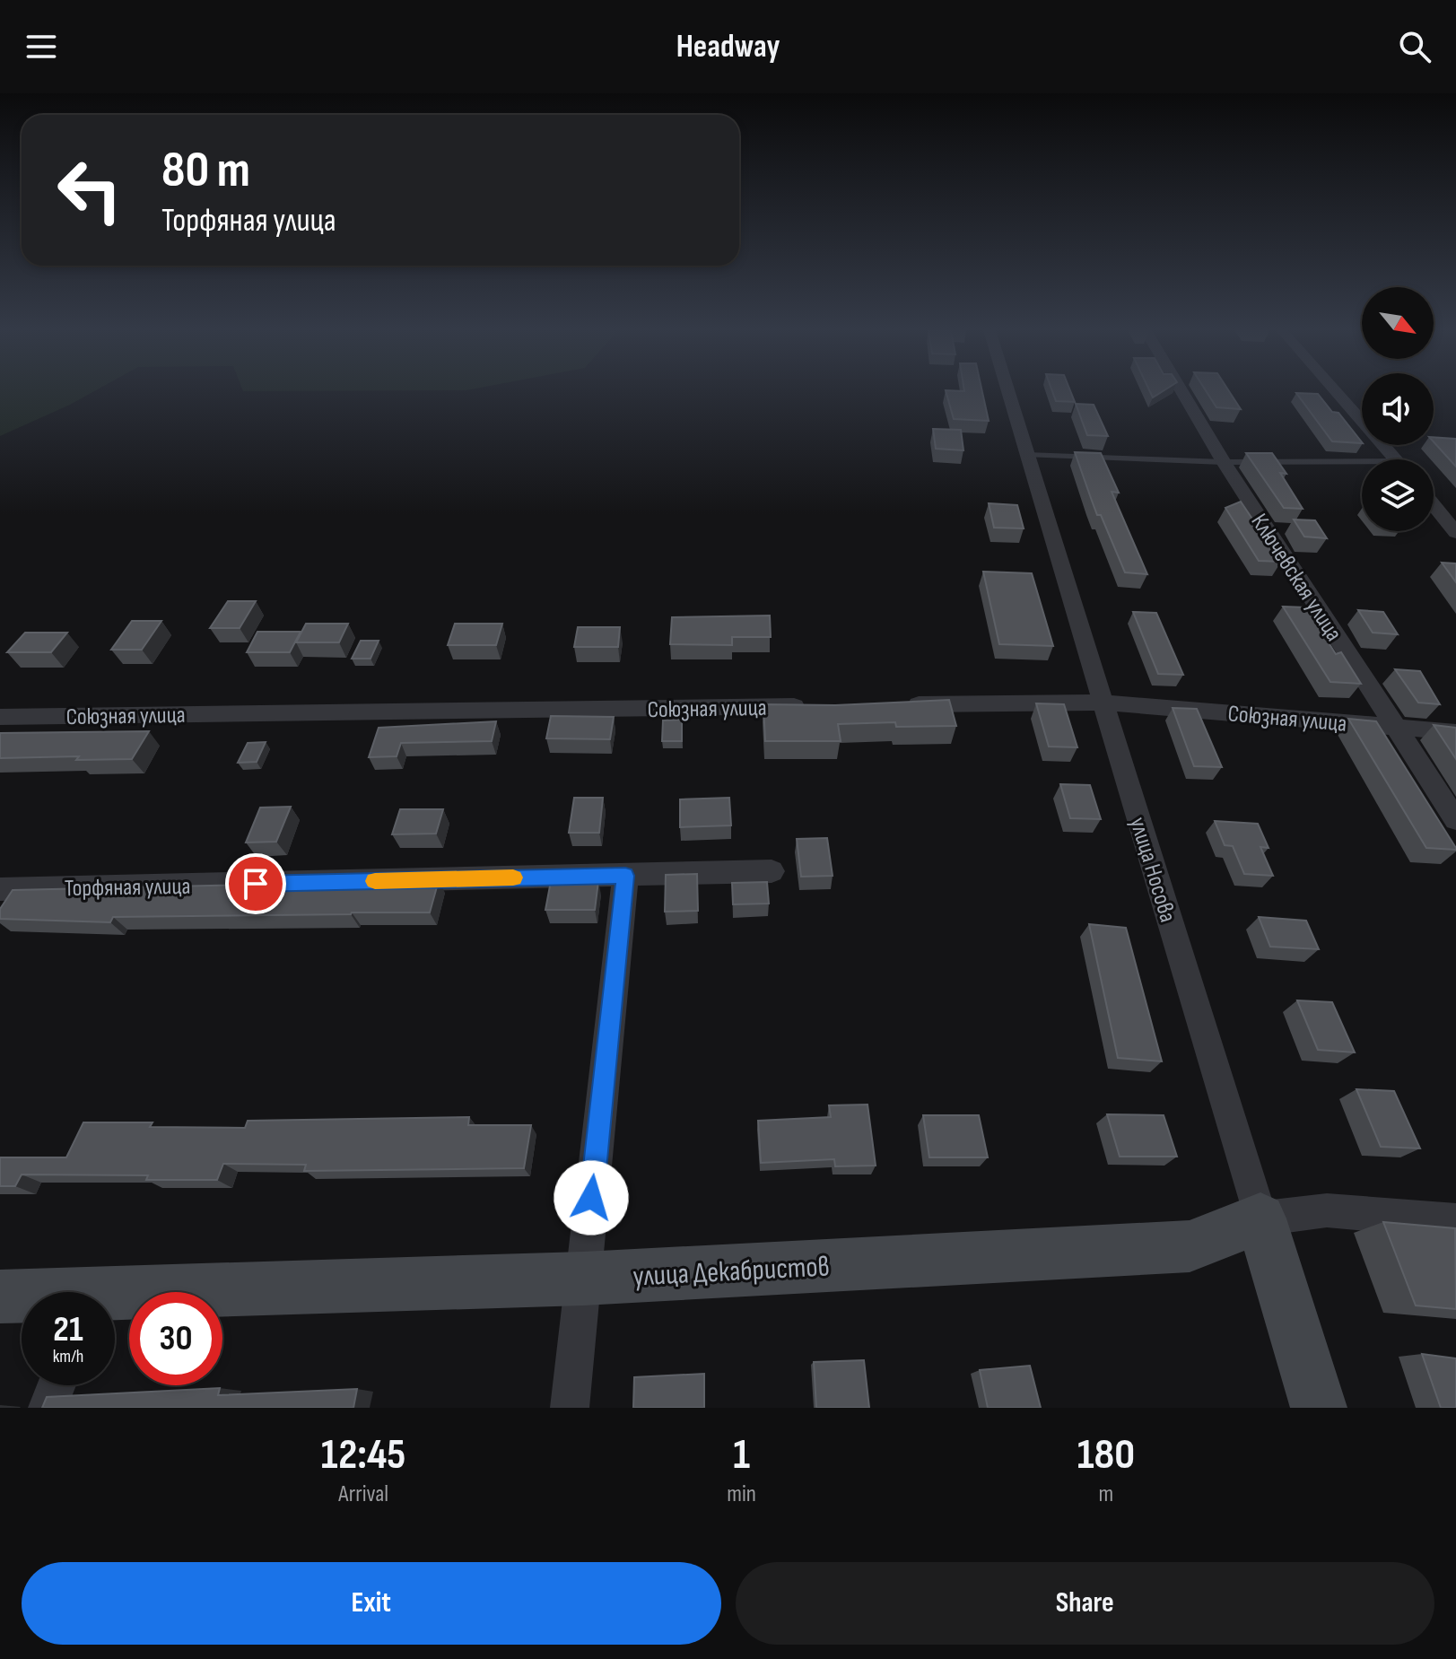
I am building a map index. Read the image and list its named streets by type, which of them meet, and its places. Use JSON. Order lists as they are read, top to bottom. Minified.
{"streets":{"street":["Ключевская улица","Союзная улица","улица Носова","Торфяная улица","улица Декабристов"]},"crossings":[["Ключевская улица","Союзная улица"],["Союзная улица","улица Носова"],["улица Носова","улица Декабристов"]],"north":"bottom right","page":{"header":"Headway","turn":["80 m","Торфяная улица"],"speed":"21 km/h","limit":"30","eta":["12:45","Arrival","1","min","180","m"],"buttons":["Exit","Share"]}}
